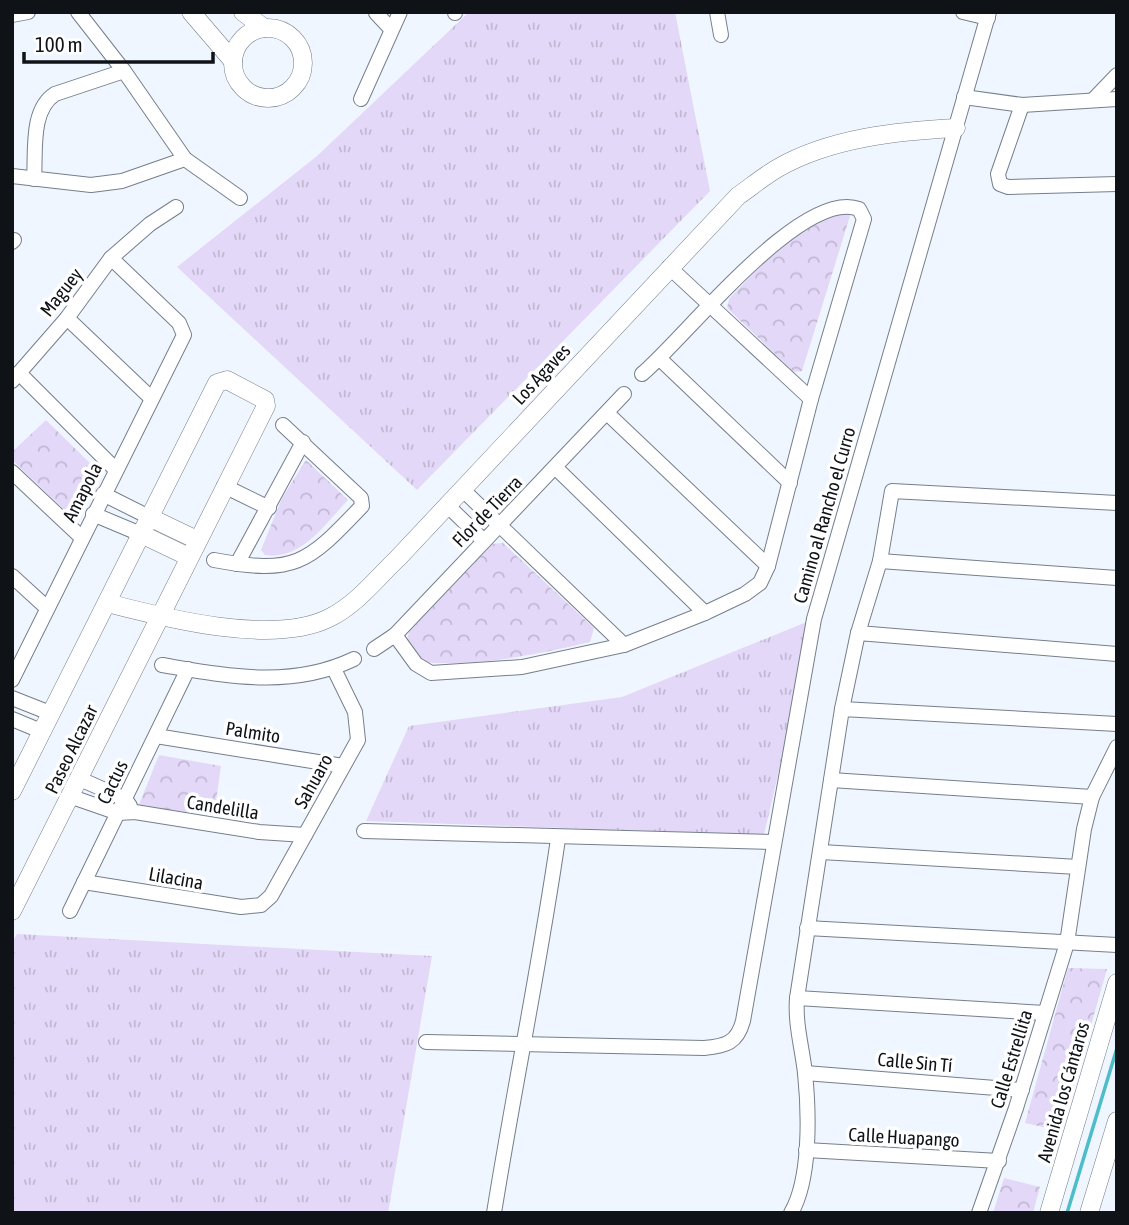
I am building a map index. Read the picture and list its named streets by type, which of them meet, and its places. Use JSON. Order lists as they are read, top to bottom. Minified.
{"streets":{"street":["Maguey","Los Agaves","Amapola","Flor de Tierra","Camino al Rancho el Curro","Palmito","Paseo Alcazar","Sahuaro","Cactus","Candelilla","Lilacina","Calle Estrellita","Calle Sin Tí","Avenida los Cántaros","Calle Huapango"]},"crossings":[["Maguey","Amapola"],["Los Agaves","Camino al Rancho el Curro"],["Los Agaves","Paseo Alcazar"],["Palmito","Sahuaro"],["Palmito","Cactus"],["Paseo Alcazar","Candelilla"],["Sahuaro","Candelilla"],["Sahuaro","Lilacina"],["Cactus","Candelilla"],["Cactus","Lilacina"],["Calle Estrellita","Calle Sin Tí"],["Calle Estrellita","Calle Huapango"]],"scale_bar":"100 m"}
